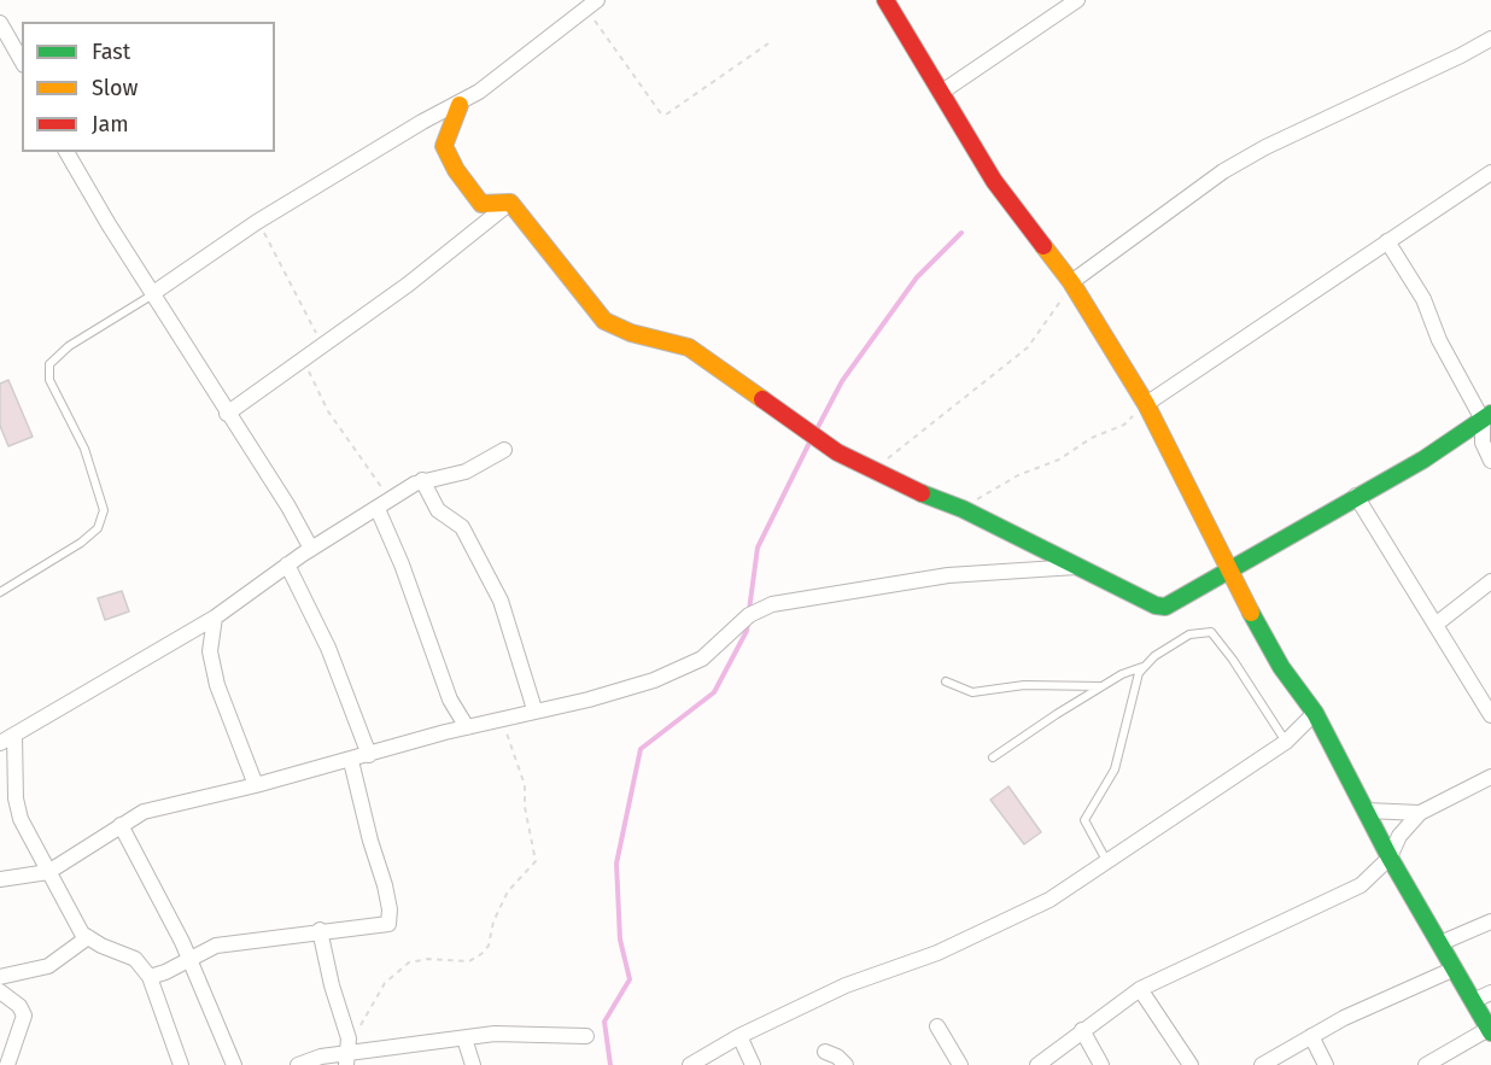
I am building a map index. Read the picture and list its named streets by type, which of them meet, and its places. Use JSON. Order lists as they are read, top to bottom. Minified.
{"legend":["Fast","Slow","Jam"]}
